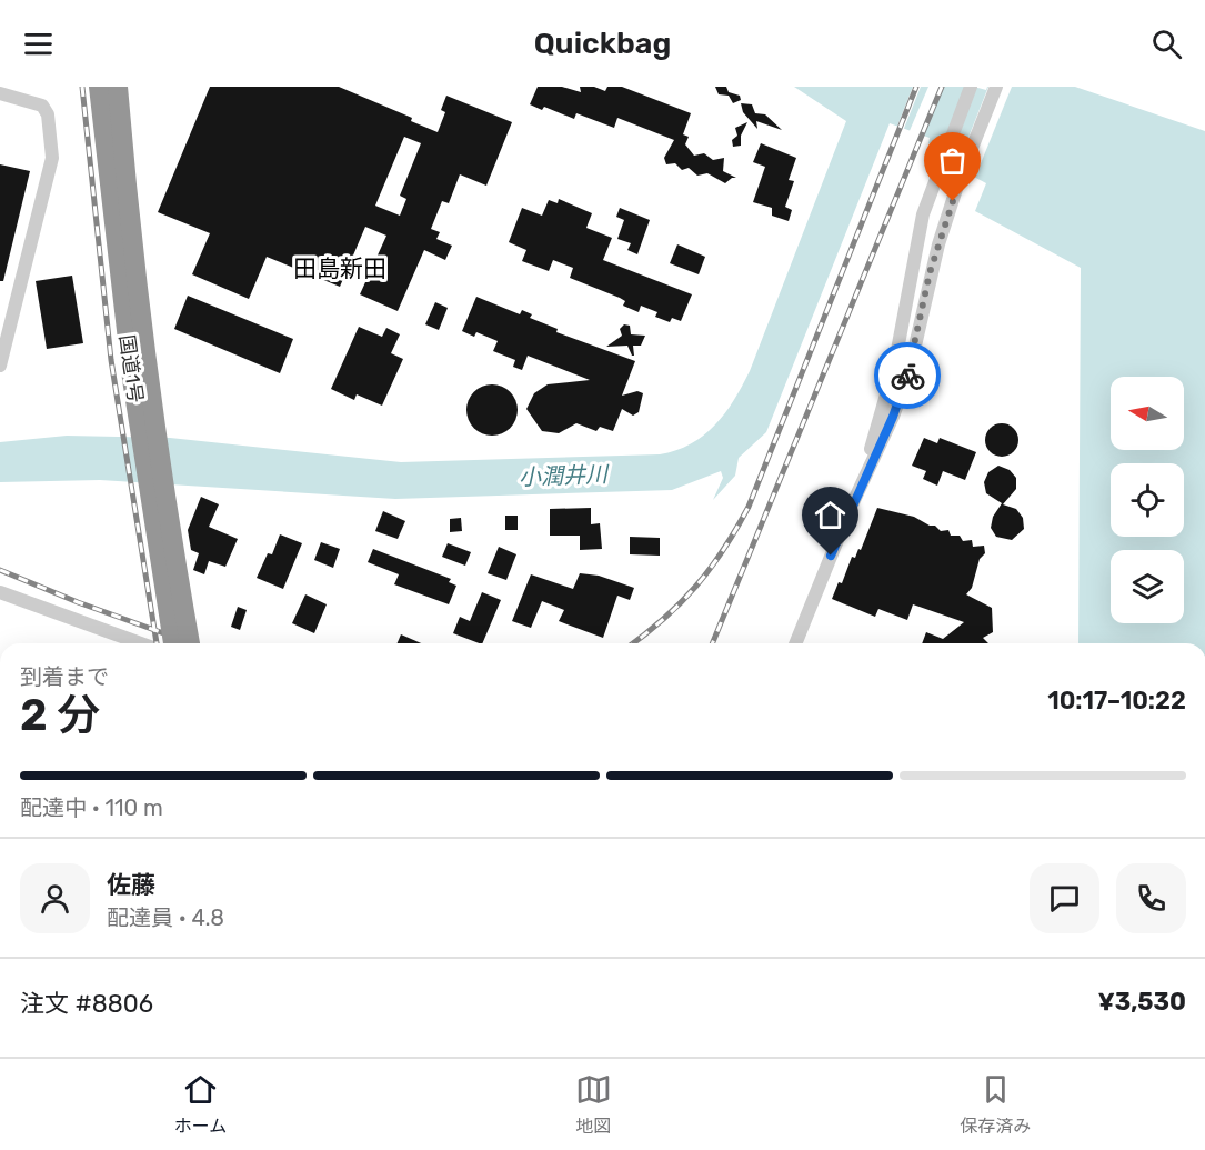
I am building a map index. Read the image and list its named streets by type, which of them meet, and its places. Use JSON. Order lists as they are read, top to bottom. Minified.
{"streets":{"highway":["国道1号"]},"districts":["田島新田"],"water":["小潤井川"],"north":"left","page":{"header":"Quickbag","heading":["2 分","到着まで","10:17–10:22"],"panel":["佐藤","配達員 · 4.8","注文 #8806","¥3,530"],"bar":"配達中 · 110 m","tabs":["ホーム","地図","保存済み"]}}
